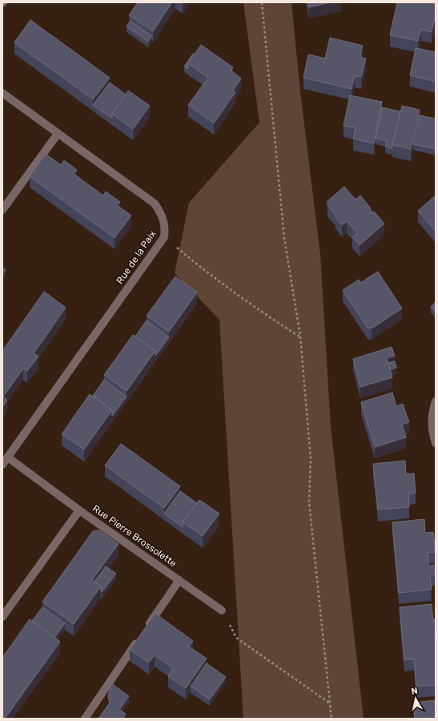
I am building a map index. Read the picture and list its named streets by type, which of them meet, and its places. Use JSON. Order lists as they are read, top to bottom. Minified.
{"streets":{"street":["Rue de la Paix","Rue Pierre Brossolette"]},"north":"top"}
